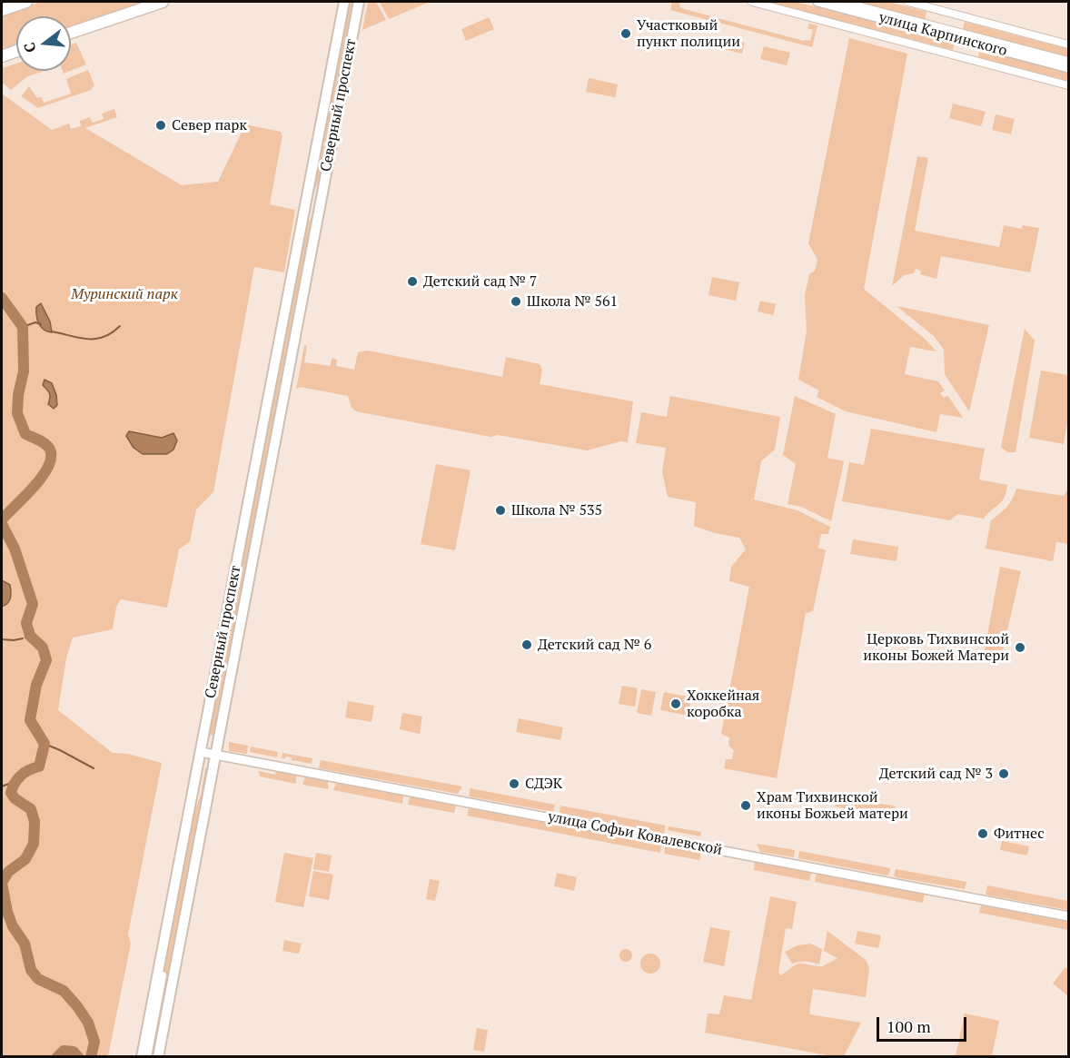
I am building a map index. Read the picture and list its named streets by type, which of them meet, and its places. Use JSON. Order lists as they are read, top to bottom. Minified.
{"streets":{"main road":["Северный проспект"],"street":["улица Карпинского","улица Софьи Ковалевской"]},"crossings":[["Северный проспект","улица Софьи Ковалевской"]],"parks":["Муринский парк"],"places":["Участковый пункт полиции","Север парк","Детский сад № 7","Школа № 561","Школа № 535","Детский сад № 6","Церковь Тихвинской иконы Божей Матери","Хоккейная коробка","Детский сад № 3","СДЭК","Храм Тихвинской иконы Божьей матери","Фитнес"],"scale_bar":"100 m","north":"left"}
